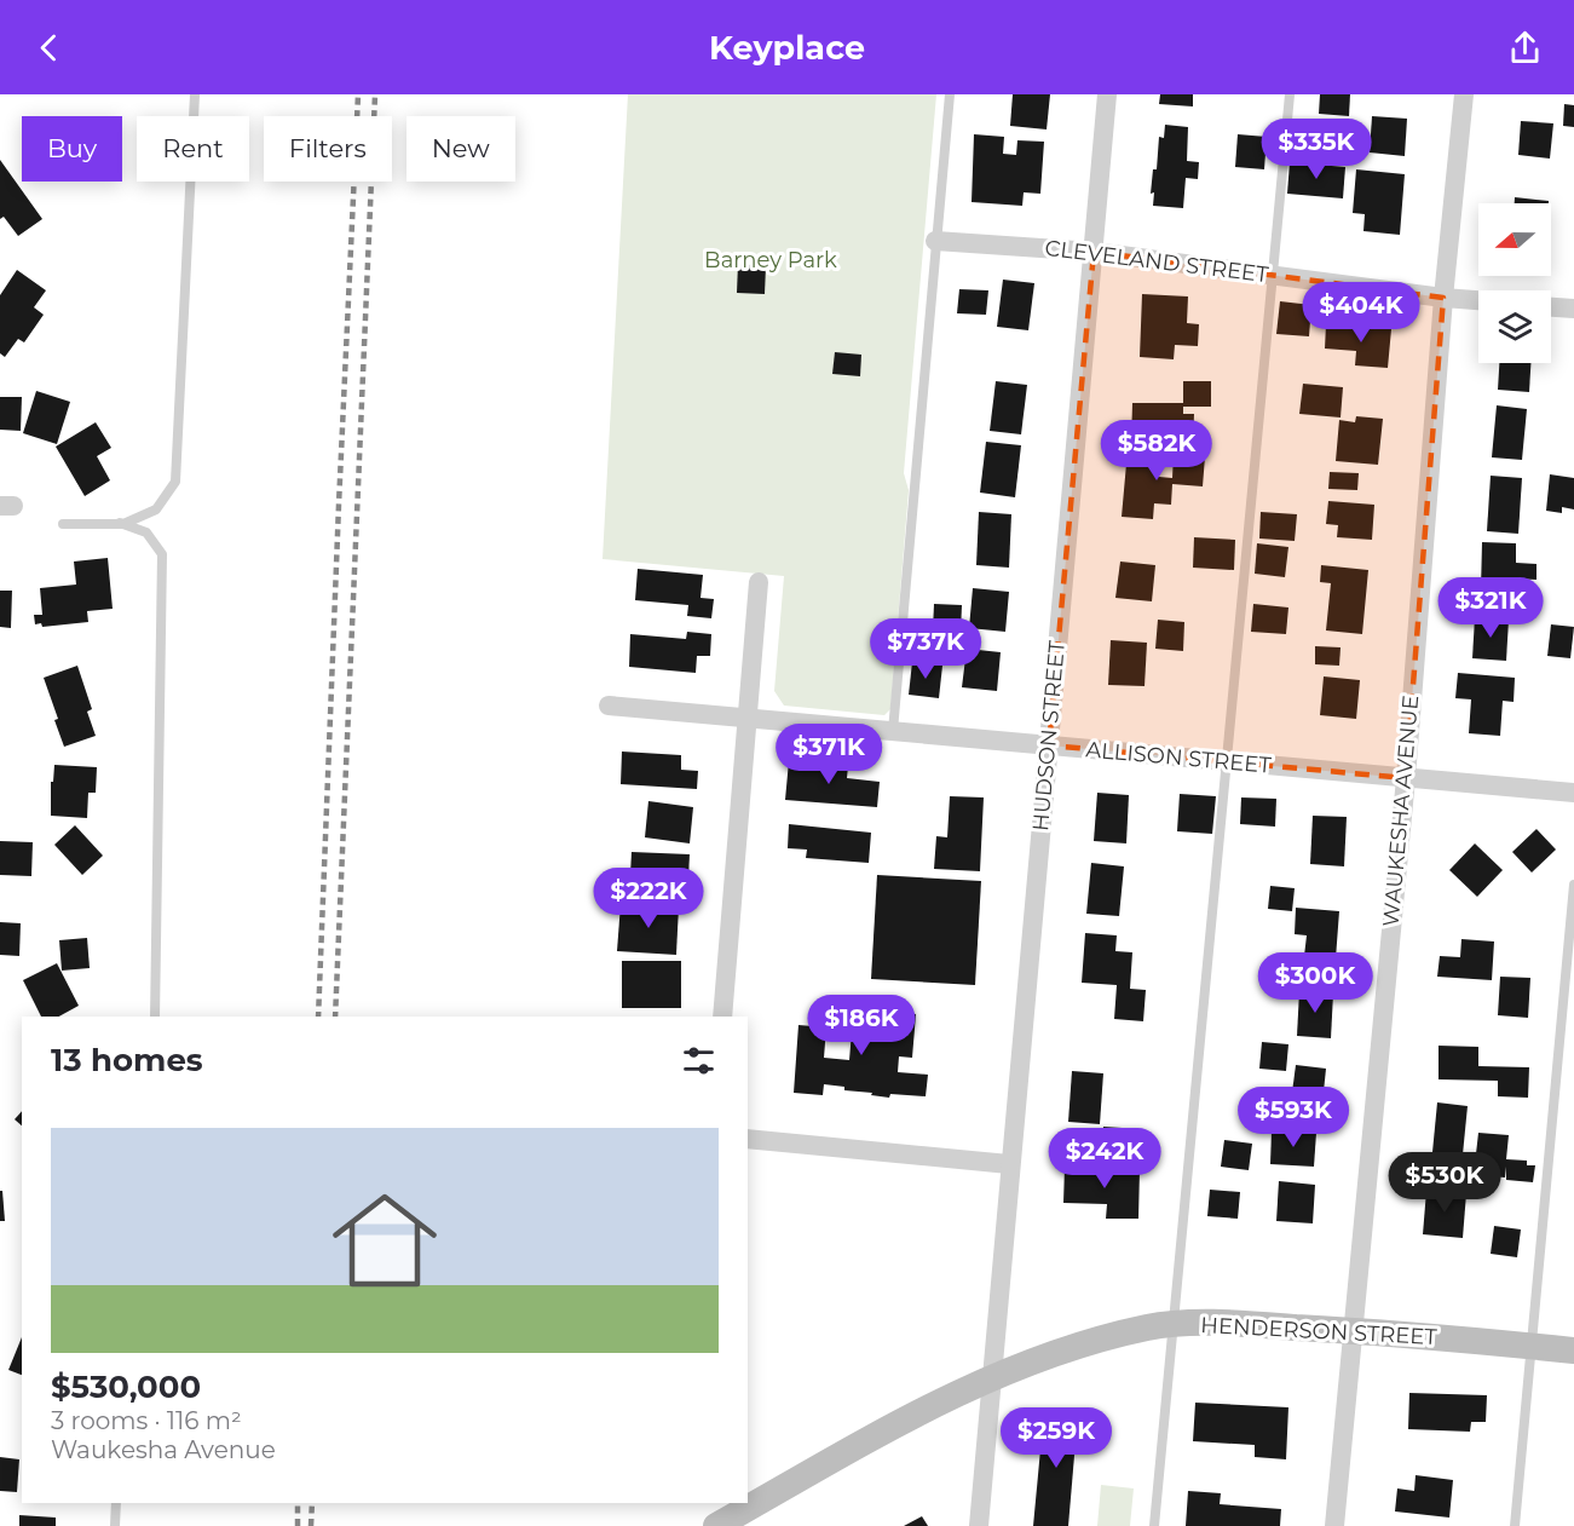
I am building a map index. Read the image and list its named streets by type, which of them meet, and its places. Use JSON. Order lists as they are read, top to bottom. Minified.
{"streets":{"main road":["HENDERSON STREET"],"street":["CLEVELAND STREET","HUDSON STREET","ALLISON STREET","WAUKESHA AVENUE"]},"crossings":[["CLEVELAND STREET","HUDSON STREET"],["CLEVELAND STREET","WAUKESHA AVENUE"],["HUDSON STREET","ALLISON STREET"],["HUDSON STREET","HENDERSON STREET"],["ALLISON STREET","WAUKESHA AVENUE"],["WAUKESHA AVENUE","HENDERSON STREET"]],"parks":["Barney Park"],"north":"left","page":{"header":"Keyplace","chip":["Buy","Rent","Filters","New"],"price":["$335K","$404K","$582K","$321K","$737K","$371K","$222K","$300K","$186K","$593K","$242K","$530K","$259K"],"heading":"13 homes","list":[{"name":"$530,000","note":"3 rooms · 116 m² · Waukesha Avenue"}]}}
